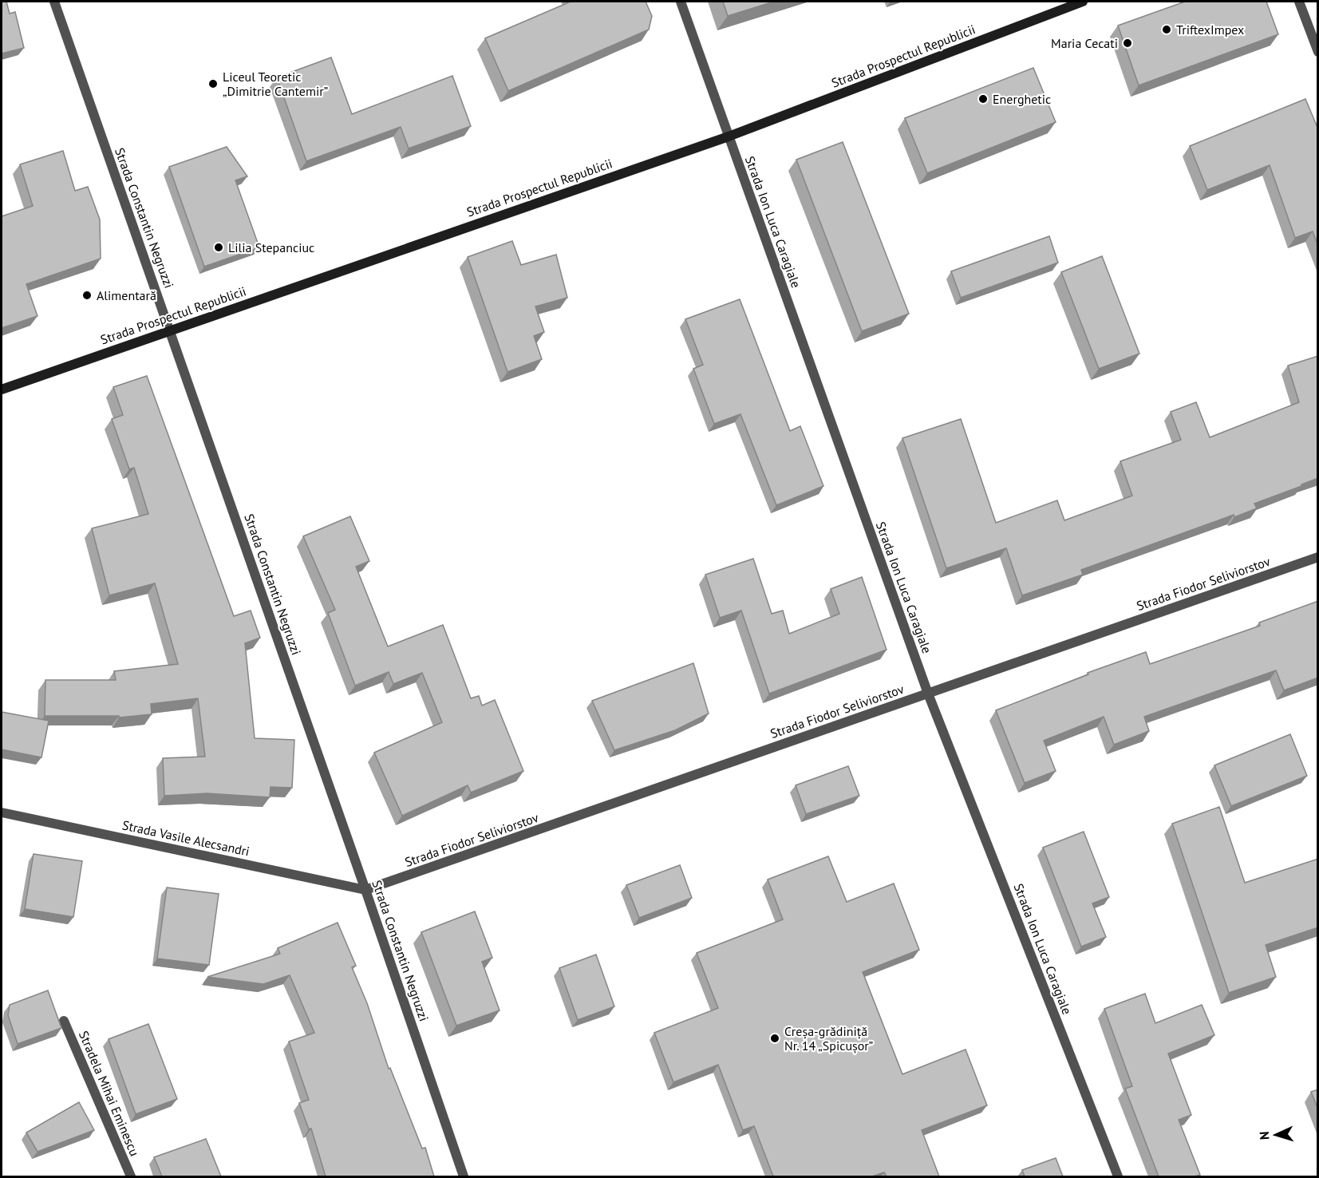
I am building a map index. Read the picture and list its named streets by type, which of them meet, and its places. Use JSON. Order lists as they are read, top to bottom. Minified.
{"streets":{"main road":["Strada Prospectul Republicii"],"street":["Strada Constantin Negruzzi","Strada Ion Luca Caragiale","Strada Fiodor Seliviorstov","Strada Vasile Alecsandri","Stradela Mihai Eminescu"]},"crossings":[["Strada Prospectul Republicii","Strada Constantin Negruzzi"],["Strada Prospectul Republicii","Strada Ion Luca Caragiale"],["Strada Constantin Negruzzi","Strada Fiodor Seliviorstov"],["Strada Constantin Negruzzi","Strada Vasile Alecsandri"],["Strada Ion Luca Caragiale","Strada Fiodor Seliviorstov"],["Strada Fiodor Seliviorstov","Strada Vasile Alecsandri"]],"places":["TriftexImpex","Maria Cecati","Liceul Teoretic „Dimitrie Cantemir”","Energhetic","Lilia Stepanciuc","Alimentară","Creșa-grădiniță Nr. 14 „Spicușor”"],"north":"left"}
